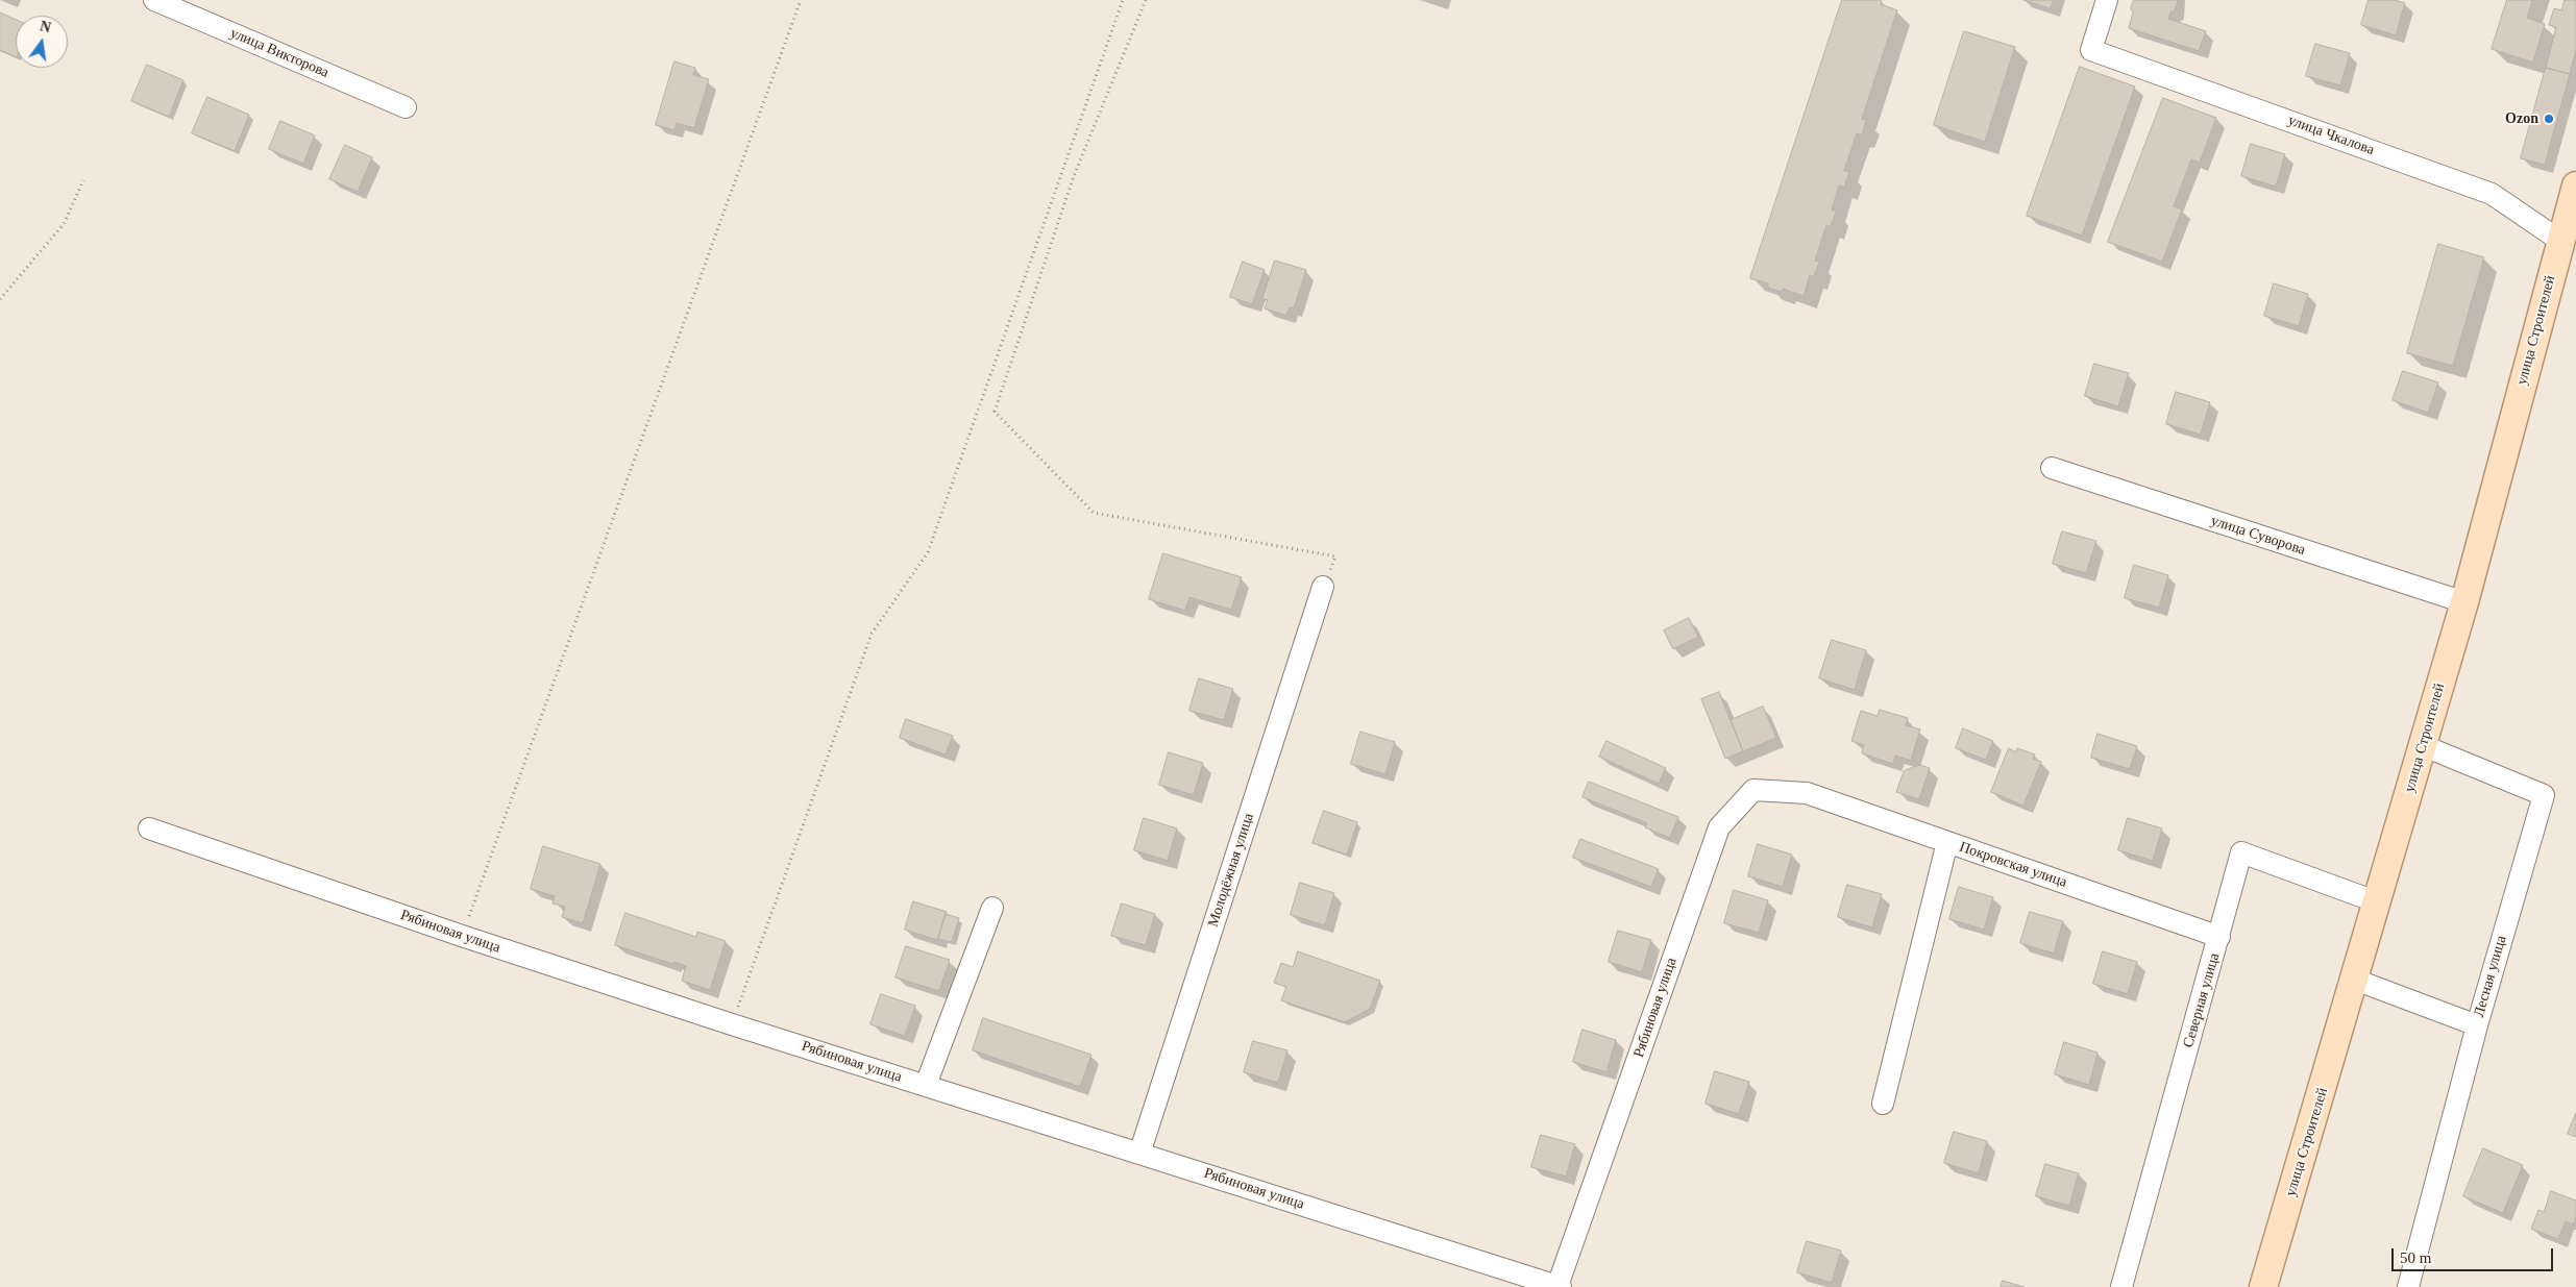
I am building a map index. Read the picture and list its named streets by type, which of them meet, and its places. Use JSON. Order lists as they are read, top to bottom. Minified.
{"streets":{"main road":["улица Строителей"],"street":["улица Викторова","улица Чкалова","улица Суворова","Покровская улица","Молодёжная улица","Рябиновая улица","Лесная улица","Северная улица"]},"crossings":[["улица Чкалова","улица Строителей"],["улица Строителей","улица Суворова"],["улица Строителей","Лесная улица"],["улица Строителей","Северная улица"],["Покровская улица","Рябиновая улица"],["Покровская улица","Северная улица"],["Молодёжная улица","Рябиновая улица"]],"places":["Ozon"],"scale_bar":"50 m","north":"top"}
